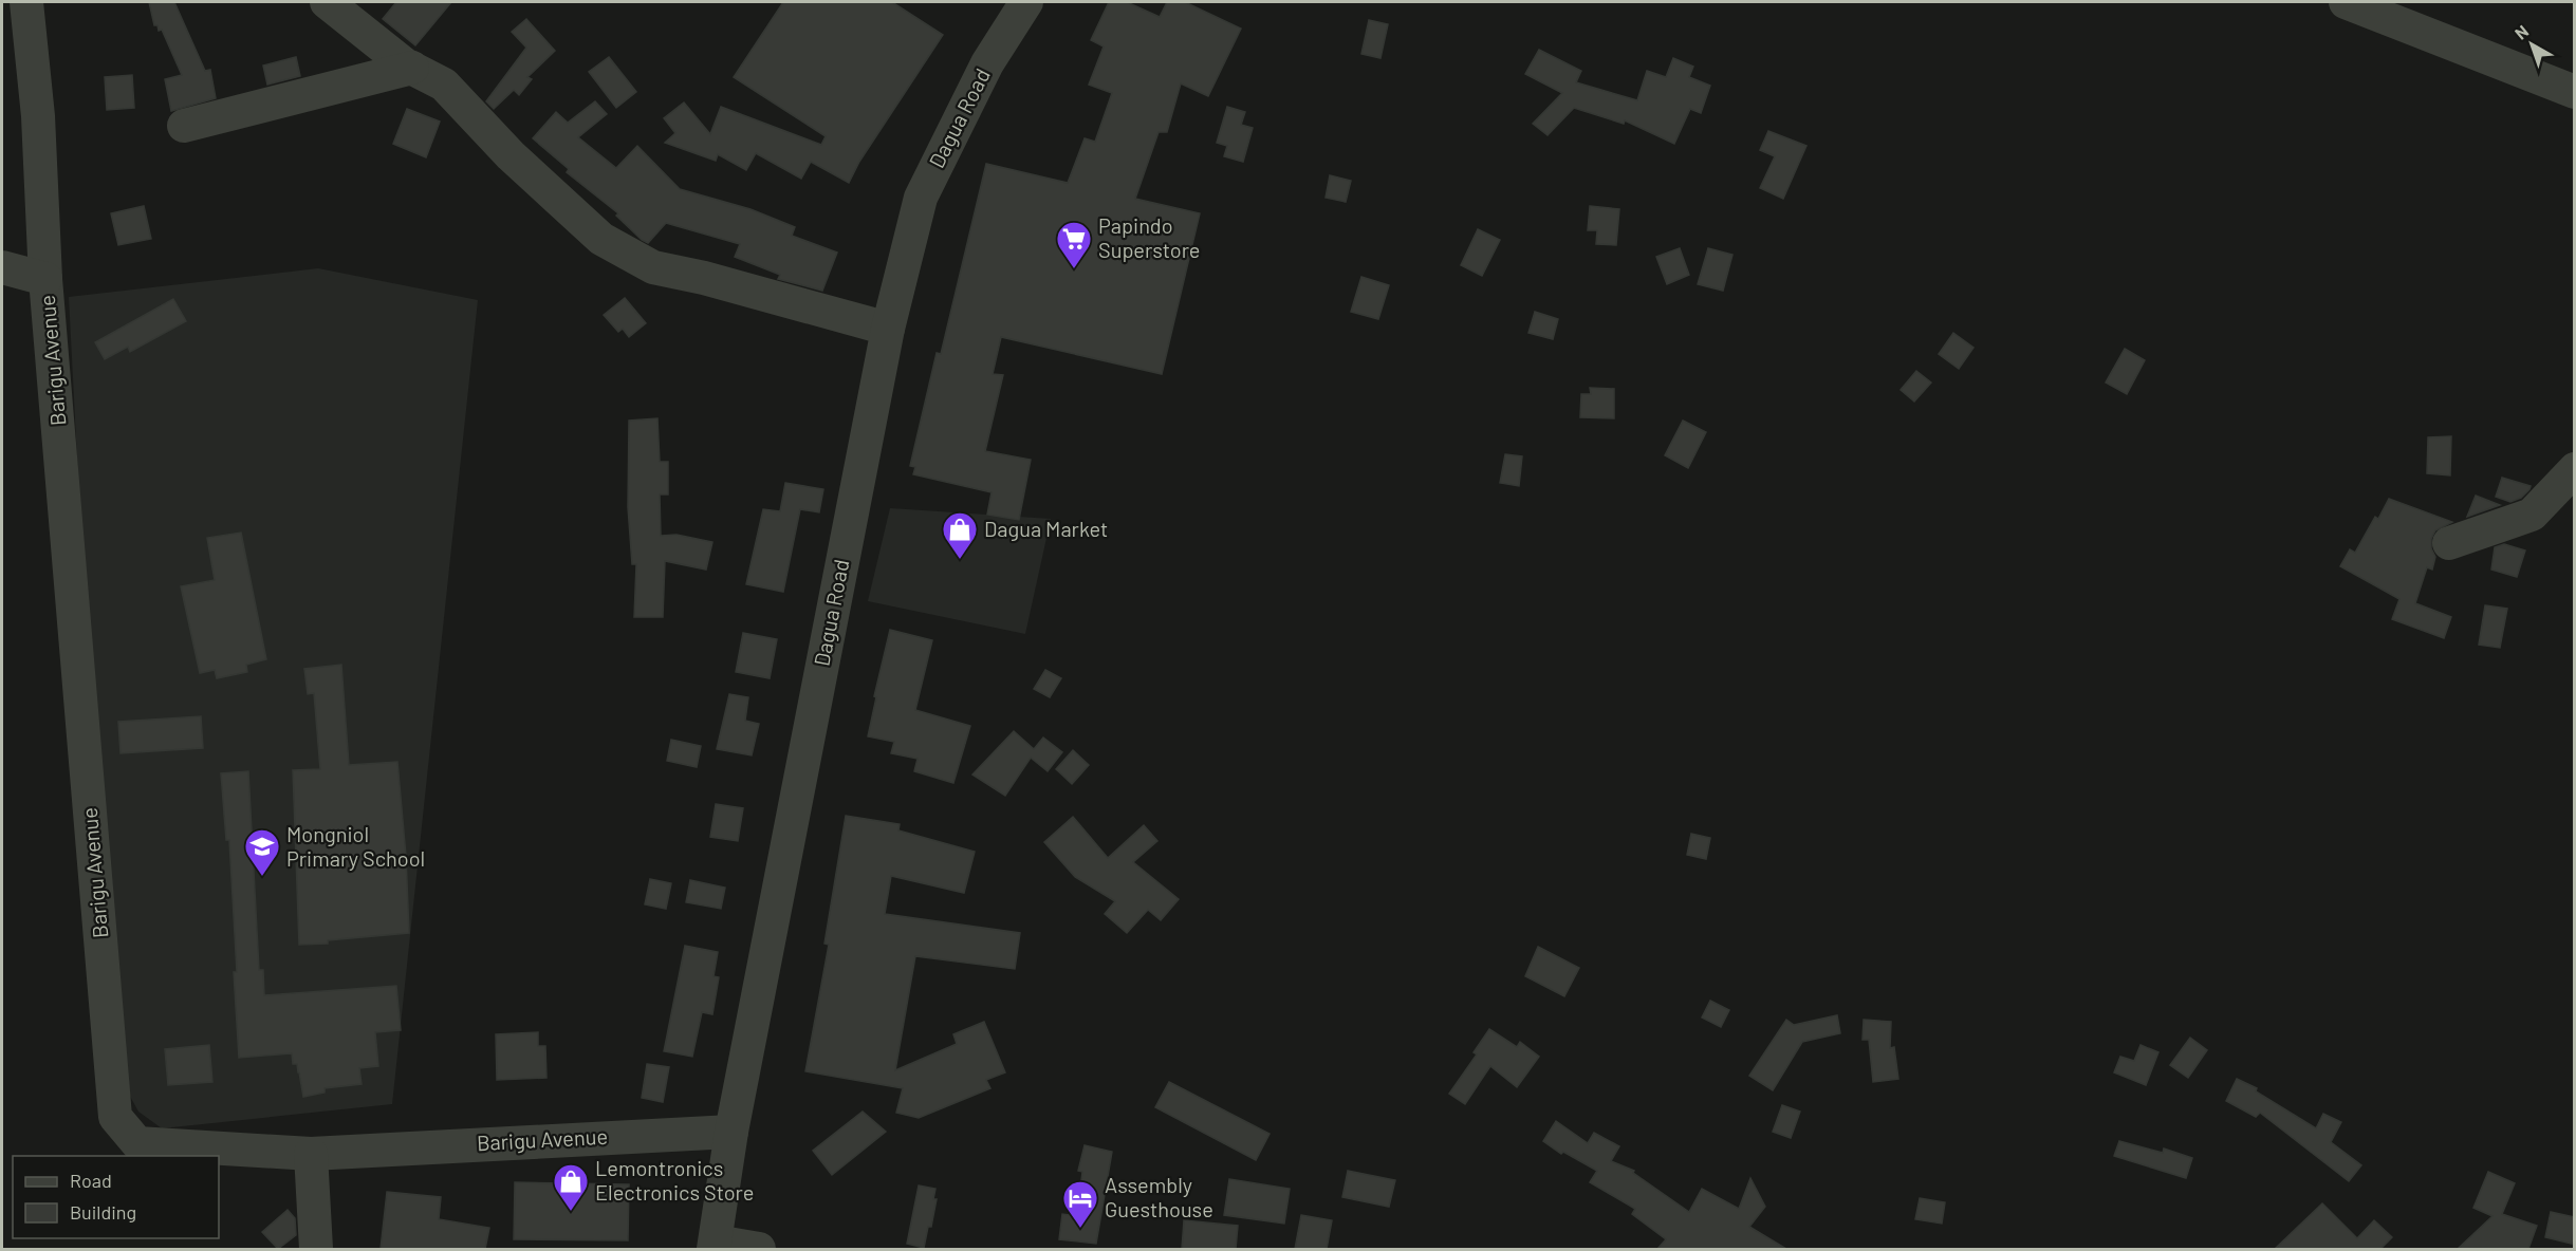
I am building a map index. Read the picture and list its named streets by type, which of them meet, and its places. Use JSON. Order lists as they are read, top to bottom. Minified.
{"streets":{"street":["Dagua Road","Barigu Avenue"]},"crossings":[["Dagua Road","Barigu Avenue"]],"places":{"supermarket":["Papindo Superstore"],"shop":["Dagua Market","Lemontronics Electronics Store"],"school or university":["Mongniol Primary School"],"hotel":["Assembly Guesthouse"]},"legend":["Road","Building"],"north":"top left"}
